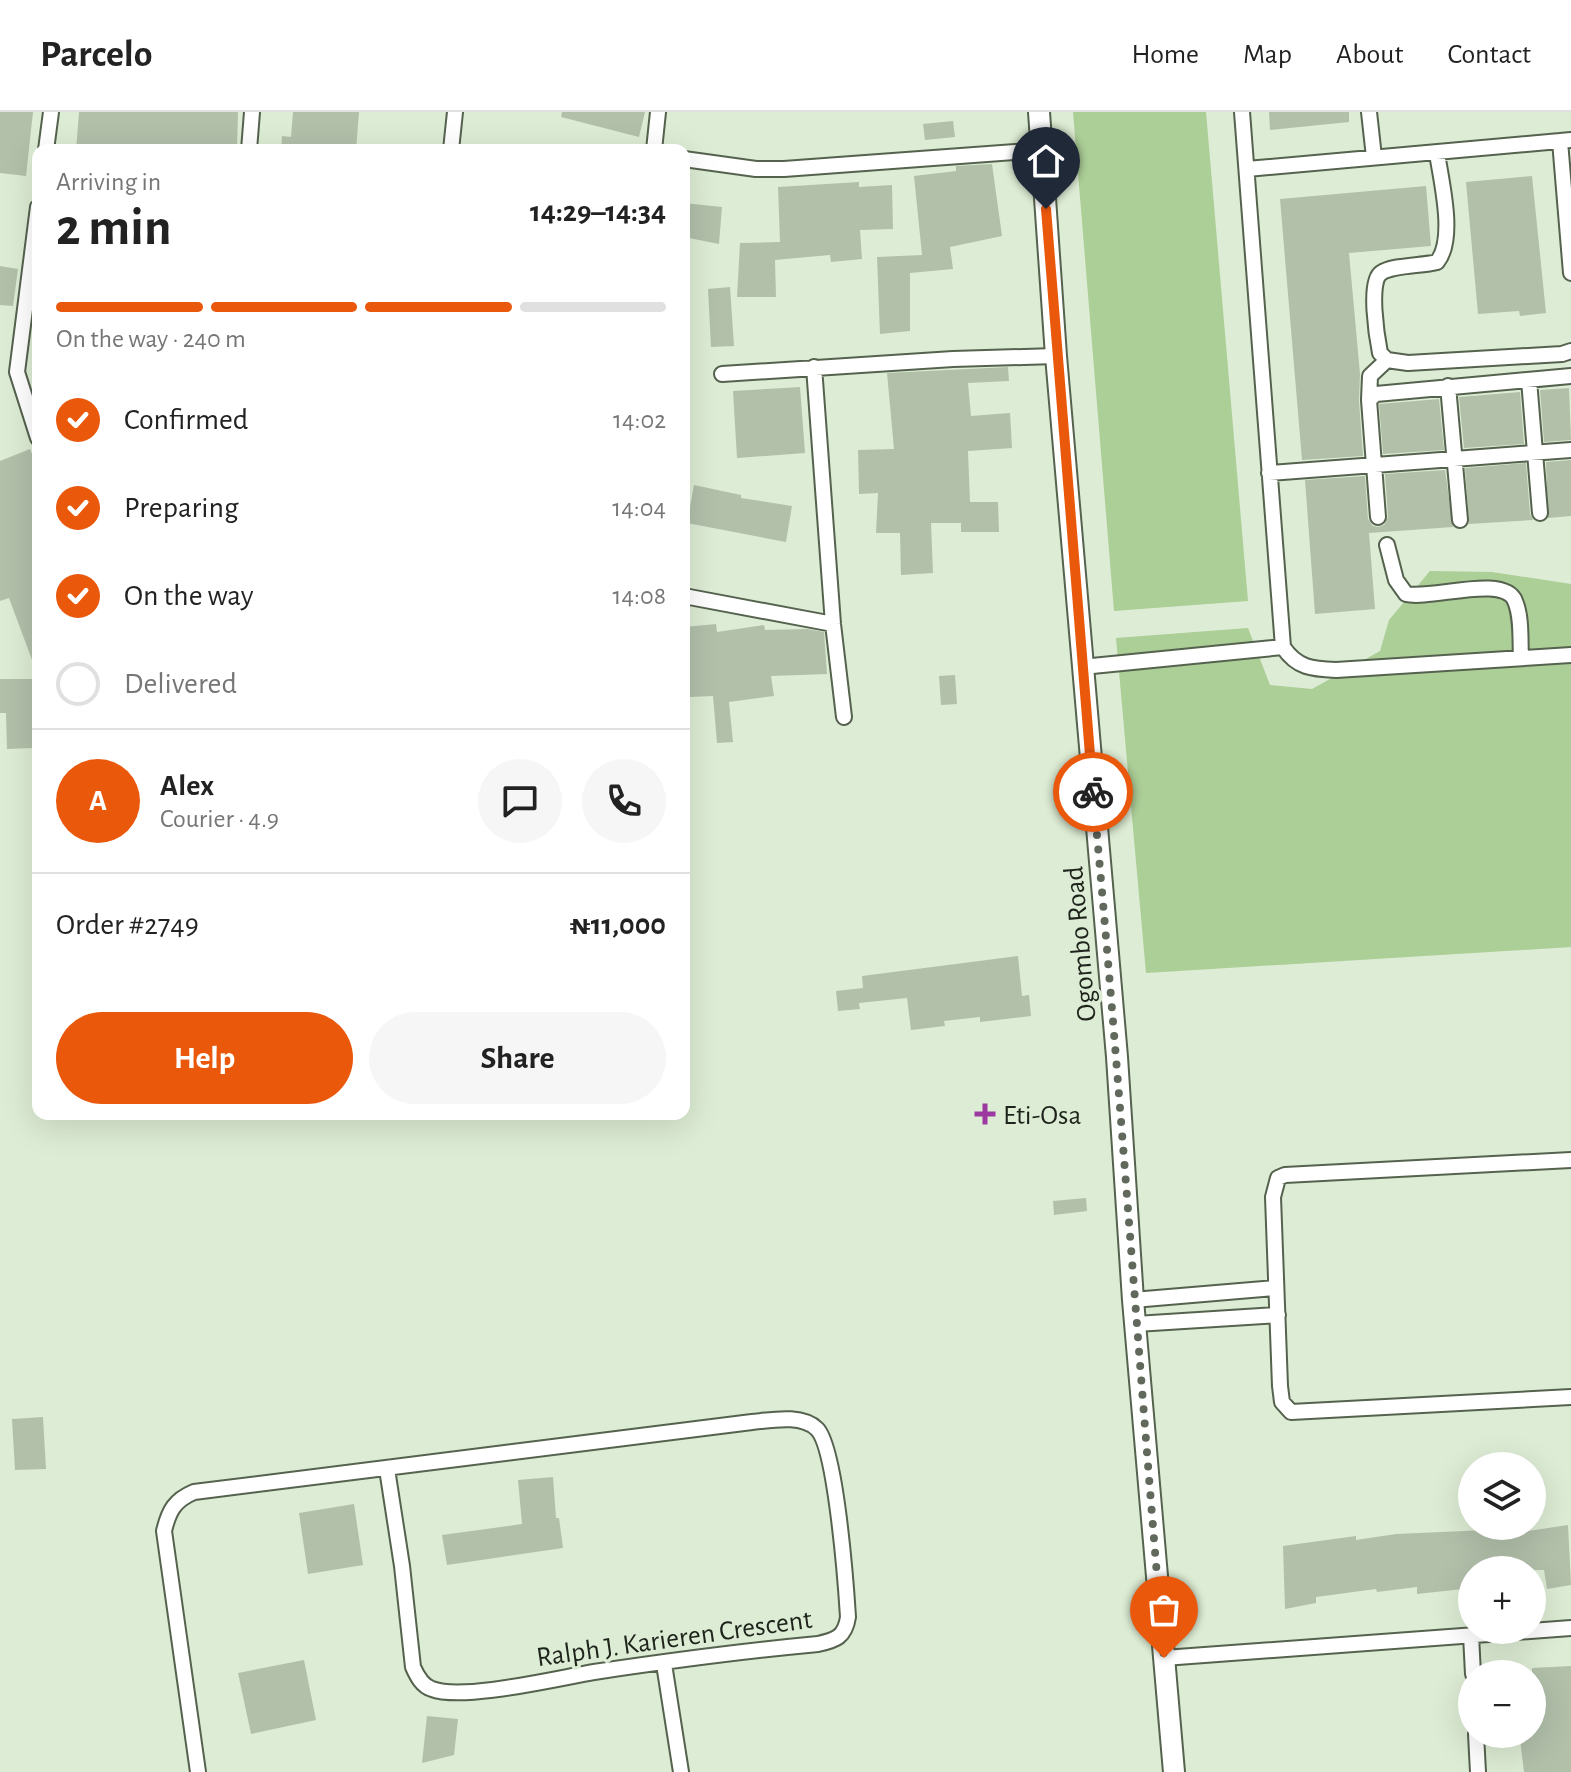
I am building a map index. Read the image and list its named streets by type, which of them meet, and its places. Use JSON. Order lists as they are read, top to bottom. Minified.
{"streets":{"main road":["Ogombo Road"],"street":["Ralph J. Karieren Crescent"]},"places":{"health":["Eti-Osa"]},"page":{"header":"Parcelo","nav":["Home","Map","About","Contact"],"heading":["2 min","Arriving in","14:29–14:34"],"panel":["Alex","Courier · 4.9","Order #2749","₦11,000"],"bar":"On the way · 240 m","list":[["Confirmed","14:02"],["Preparing","14:04"],["On the way","14:08"],"Delivered"],"round":"A","buttons":["Help","Share"],"map_buttons":["+","−"]}}
